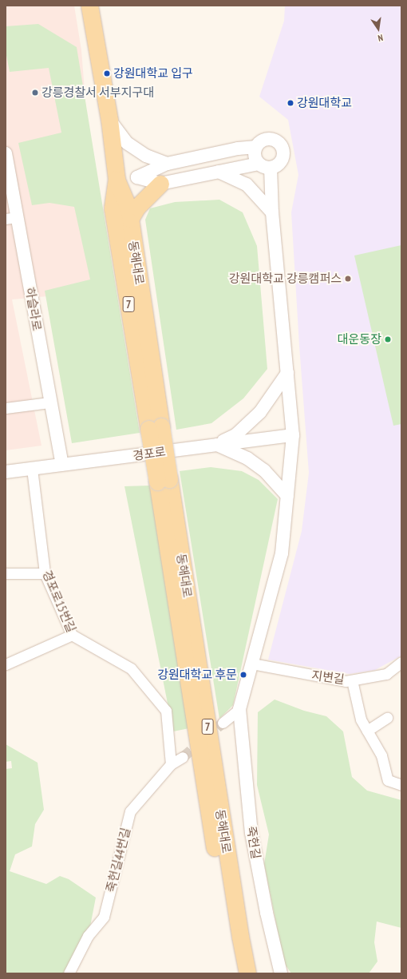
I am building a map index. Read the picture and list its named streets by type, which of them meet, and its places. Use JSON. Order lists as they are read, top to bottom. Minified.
{"streets":{"main road":["동해대로","7"],"street":["하슬라로","경포로","경포로15번길","지변길","죽헌길","죽헌길44번길"]},"crossings":[["하슬라로","경포로"],["경포로","경포로15번길"],["경포로15번길","죽헌길44번길"]],"places":["강원대학교 입구","강릉경찰서 서부지구대","강원대학교","강원대학교 강릉캠퍼스","대운동장","강원대학교 후문"],"north":"bottom"}
